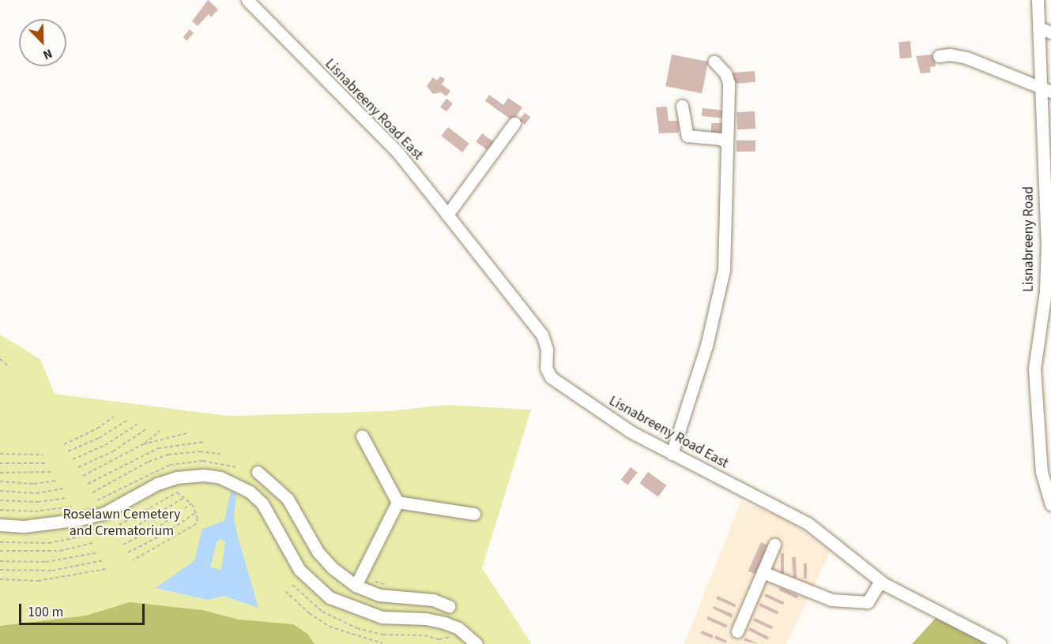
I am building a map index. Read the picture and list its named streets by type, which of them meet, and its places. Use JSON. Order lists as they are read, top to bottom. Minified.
{"streets":{"street":["Lisnabreeny Road East","Lisnabreeny Road"]},"parks":["Roselawn Cemetery and Crematorium"],"scale_bar":"100 m","north":"bottom right"}
